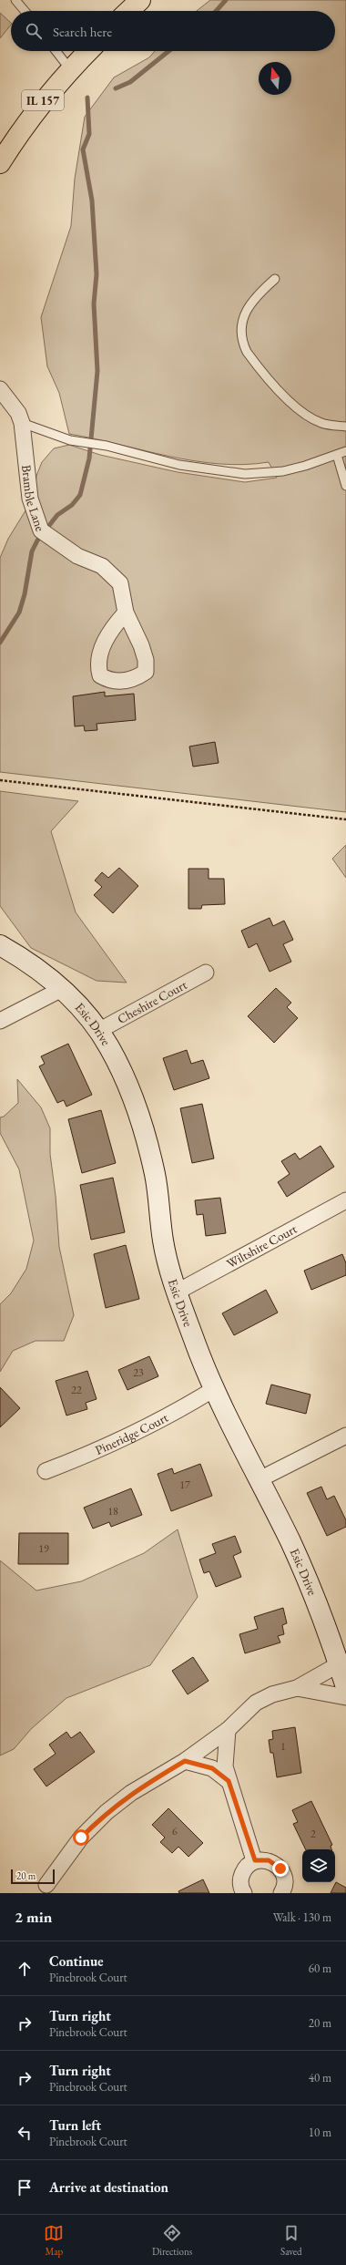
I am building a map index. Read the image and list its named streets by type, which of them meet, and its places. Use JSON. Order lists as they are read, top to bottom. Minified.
{"streets":{"main road":["IL 157"],"street":["Bramble Lane","Cheshire Court","Esic Drive","Wiltshire Court","Pineridge Court"]},"crossings":[["Cheshire Court","Esic Drive"],["Esic Drive","Wiltshire Court"],["Esic Drive","Pineridge Court"]],"house_numbers":["23","22","17","18","19","1","6","2"],"scale_bar":"20 m","north":"top","page":{"search":"Search here","scale":"20 m","heading":["2 min","Walk · 130 m"],"list":[["Continue","Pinebrook Court","60 m"],["Turn right","Pinebrook Court","20 m"],["Turn right","Pinebrook Court","40 m"],["Turn left","Pinebrook Court","10 m"],"Arrive at destination"],"nav":["Map","Directions","Saved"]}}
